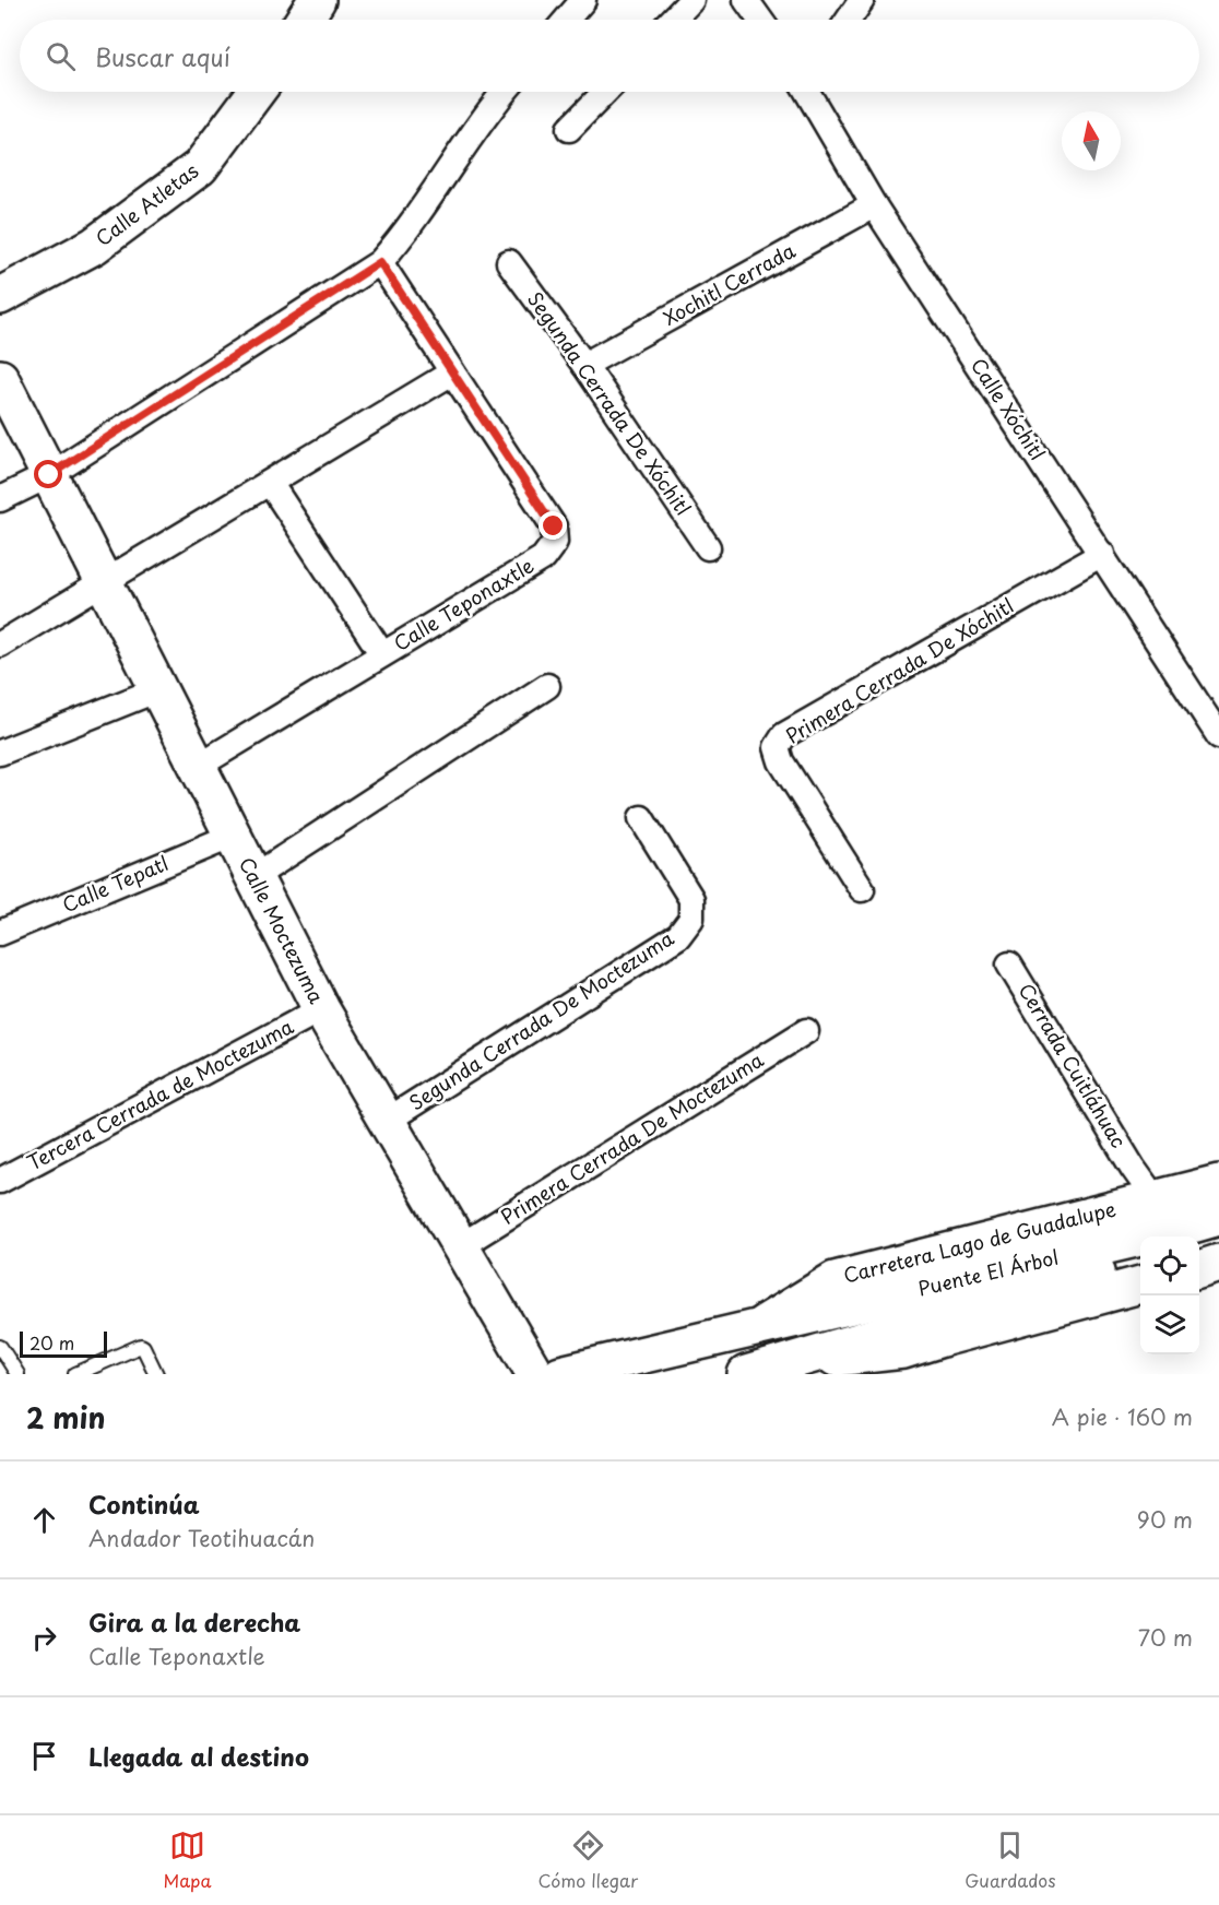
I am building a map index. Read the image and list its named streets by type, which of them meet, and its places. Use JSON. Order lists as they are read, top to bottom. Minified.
{"streets":{"street":["Calle Atletas","Xochitl Cerrada","Segunda Cerrada De Xóchitl","Calle Xóchitl","Calle Teponaxtle","Primera Cerrada De Xóchitl","Calle Tepatl","Calle Moctezuma","Segunda Cerrada De Moctezuma","Cerrada Cuitláhuac","Tercera Cerrada de Moctezuma","Primera Cerrada De Moctezuma","Carretera Lago de Guadalupe","Puente El Árbol"]},"crossings":[["Xochitl Cerrada","Segunda Cerrada De Xóchitl"],["Xochitl Cerrada","Calle Xóchitl"],["Calle Xóchitl","Primera Cerrada De Xóchitl"],["Calle Teponaxtle","Calle Moctezuma"],["Calle Tepatl","Calle Moctezuma"],["Calle Moctezuma","Segunda Cerrada De Moctezuma"],["Calle Moctezuma","Tercera Cerrada de Moctezuma"],["Calle Moctezuma","Primera Cerrada De Moctezuma"],["Cerrada Cuitláhuac","Carretera Lago de Guadalupe"],["Carretera Lago de Guadalupe","Puente El Árbol"]],"scale_bar":"20 m","north":"top","page":{"search":"Buscar aquí","scale":"20 m","heading":["2 min","A pie · 160 m"],"list":[["Continúa","Andador Teotihuacán","90 m"],["Gira a la derecha","Calle Teponaxtle","70 m"],"Llegada al destino"],"nav":["Mapa","Cómo llegar","Guardados"]}}
